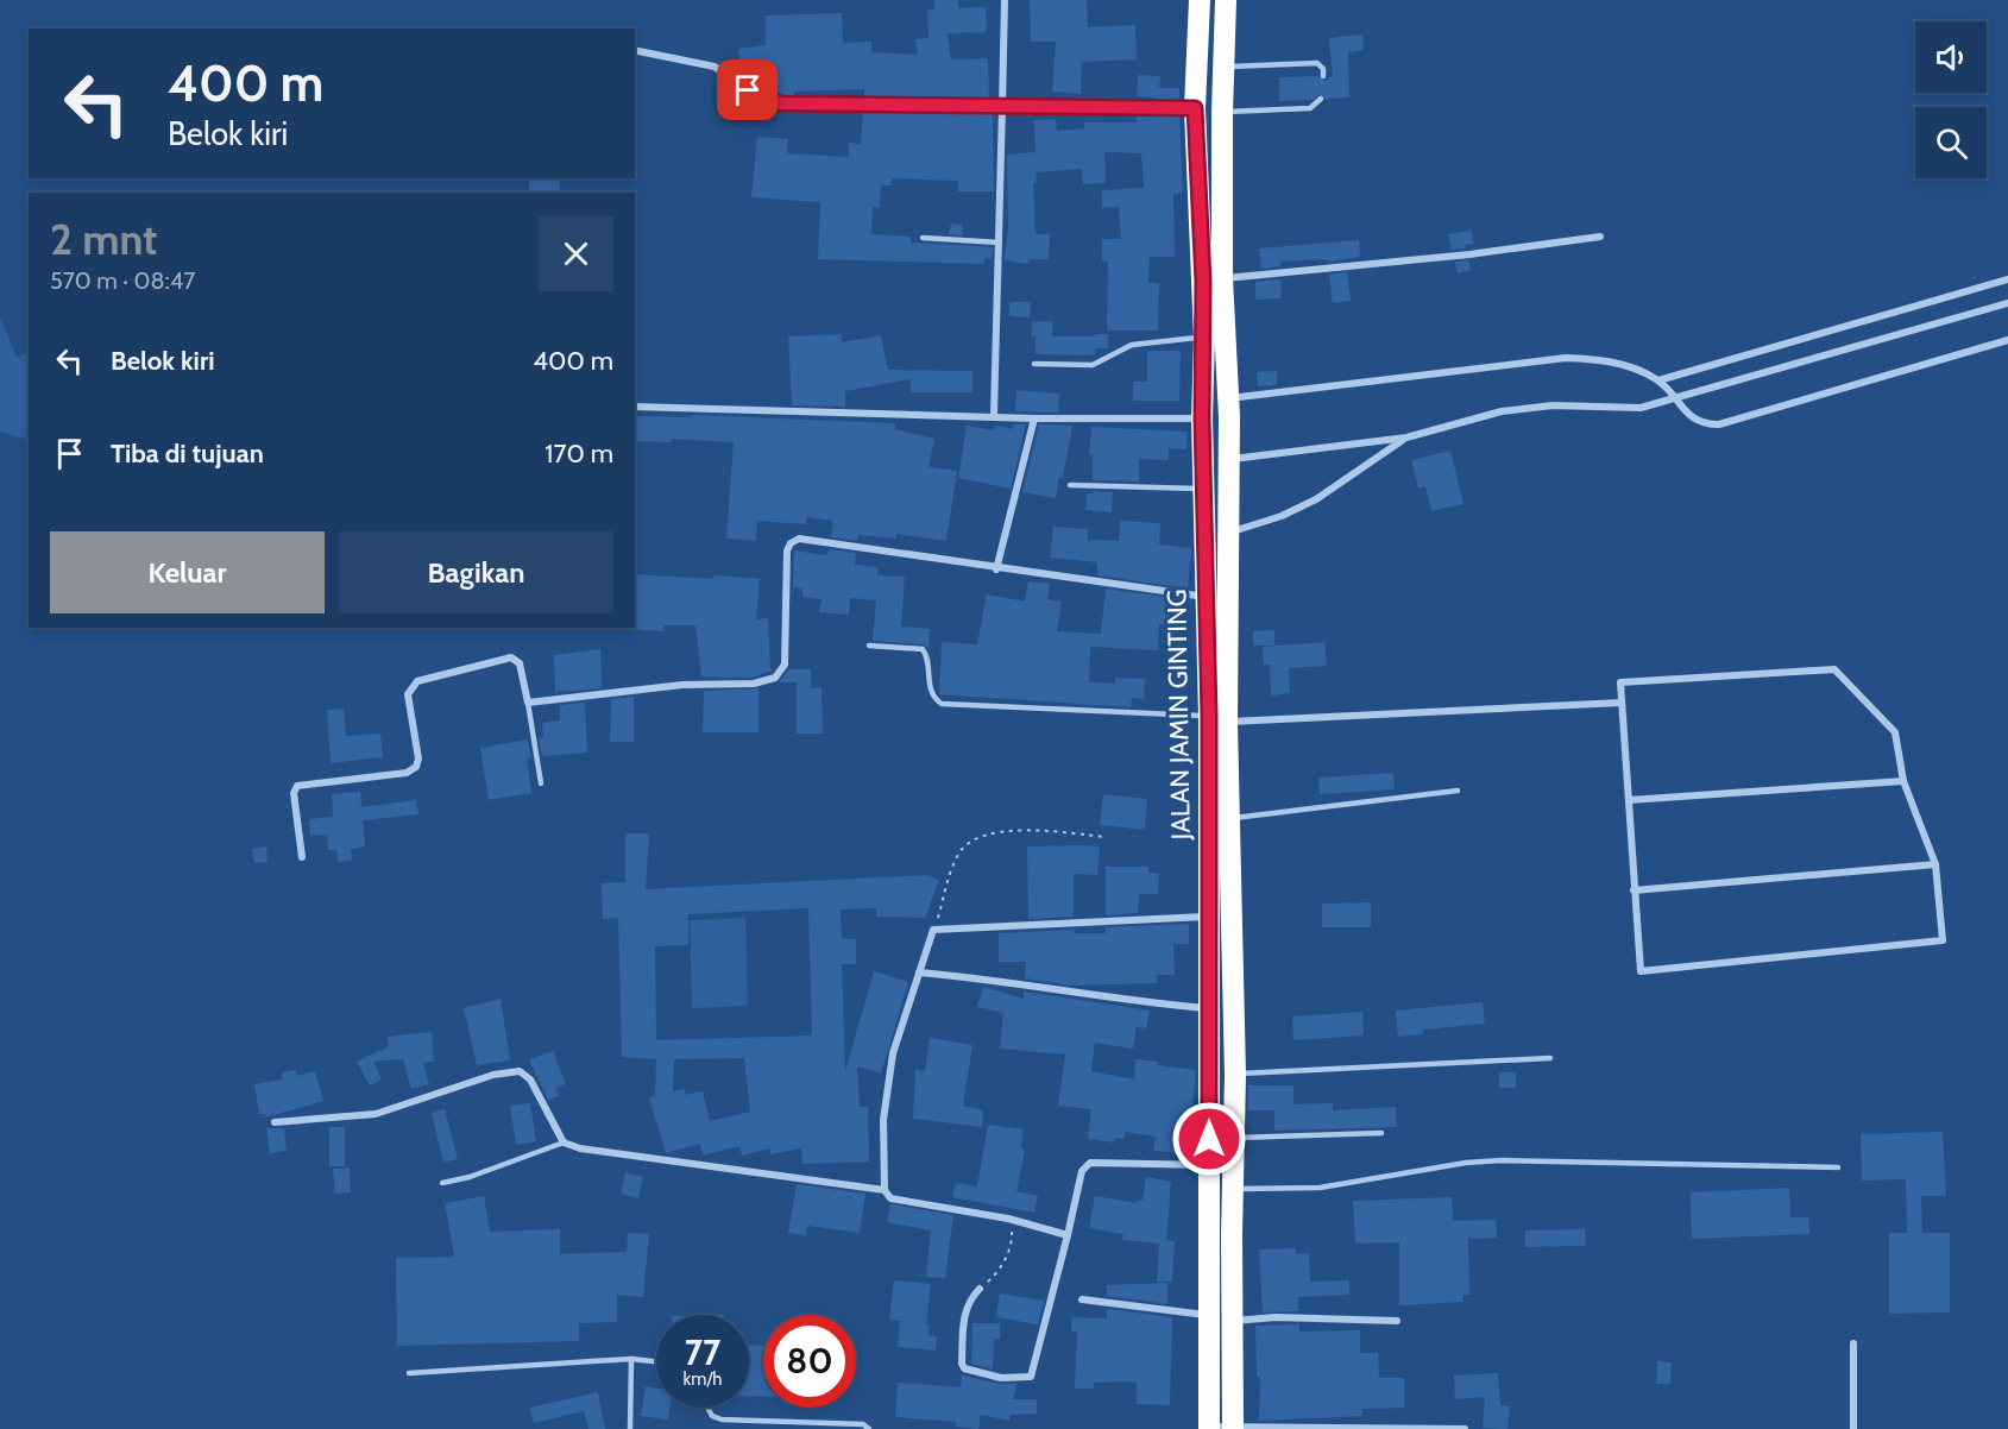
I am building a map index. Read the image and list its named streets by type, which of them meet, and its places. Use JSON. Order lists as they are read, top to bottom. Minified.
{"streets":{"highway":["JALAN JAMIN GINTING"]},"page":{"turn":["400 m","Belok kiri"],"heading":["2 mnt","570 m · 08:47"],"list":[{"name":"Belok kiri","value":"400 m"},{"name":"Tiba di tujuan","value":"170 m"}],"buttons":["Keluar","Bagikan"],"speed":"77 km/h","limit":"80"}}
